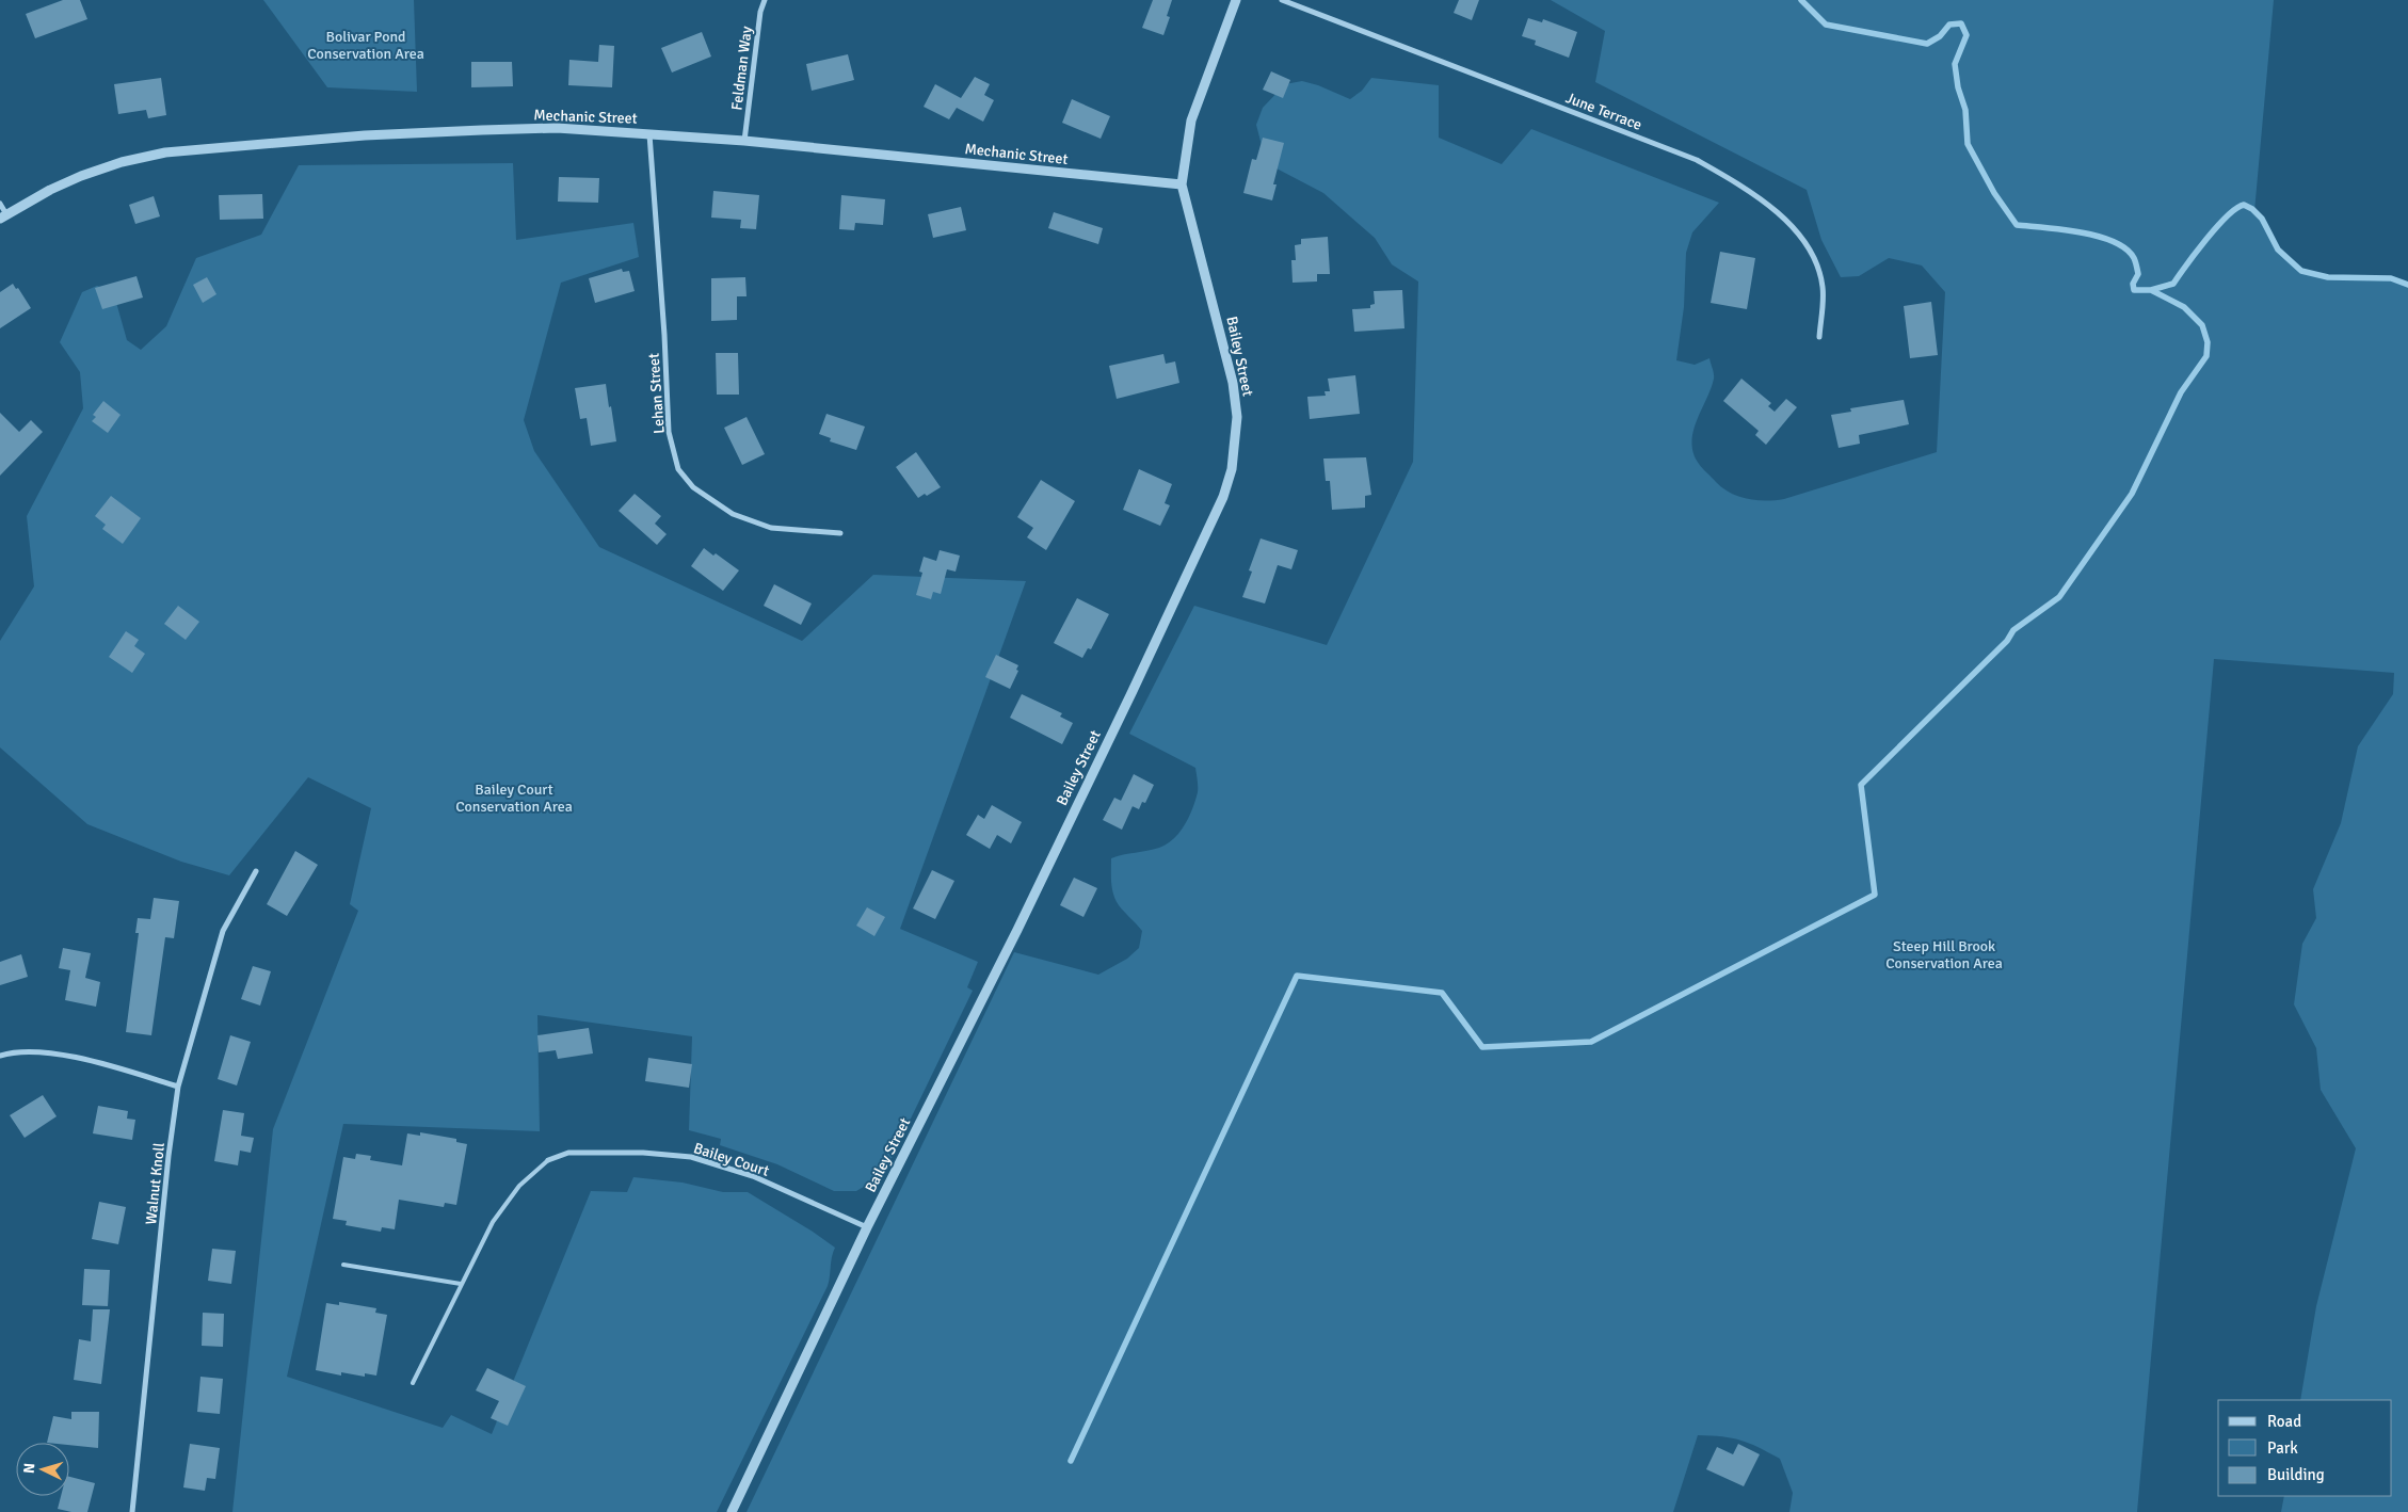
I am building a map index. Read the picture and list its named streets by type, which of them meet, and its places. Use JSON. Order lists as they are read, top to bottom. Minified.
{"streets":{"street":["Feldman Way","June Terrace","Mechanic Street","Bailey Street","Lehan Street","Bailey Court","Walnut Knoll"]},"crossings":[["Feldman Way","Mechanic Street"],["Mechanic Street","Bailey Street"],["Mechanic Street","Lehan Street"],["Bailey Street","Bailey Court"]],"parks":["Bolivar Pond Conservation Area","Bailey Court Conservation Area","Steep Hill Brook Conservation Area"],"legend":["Road","Park","Building"],"north":"left"}
